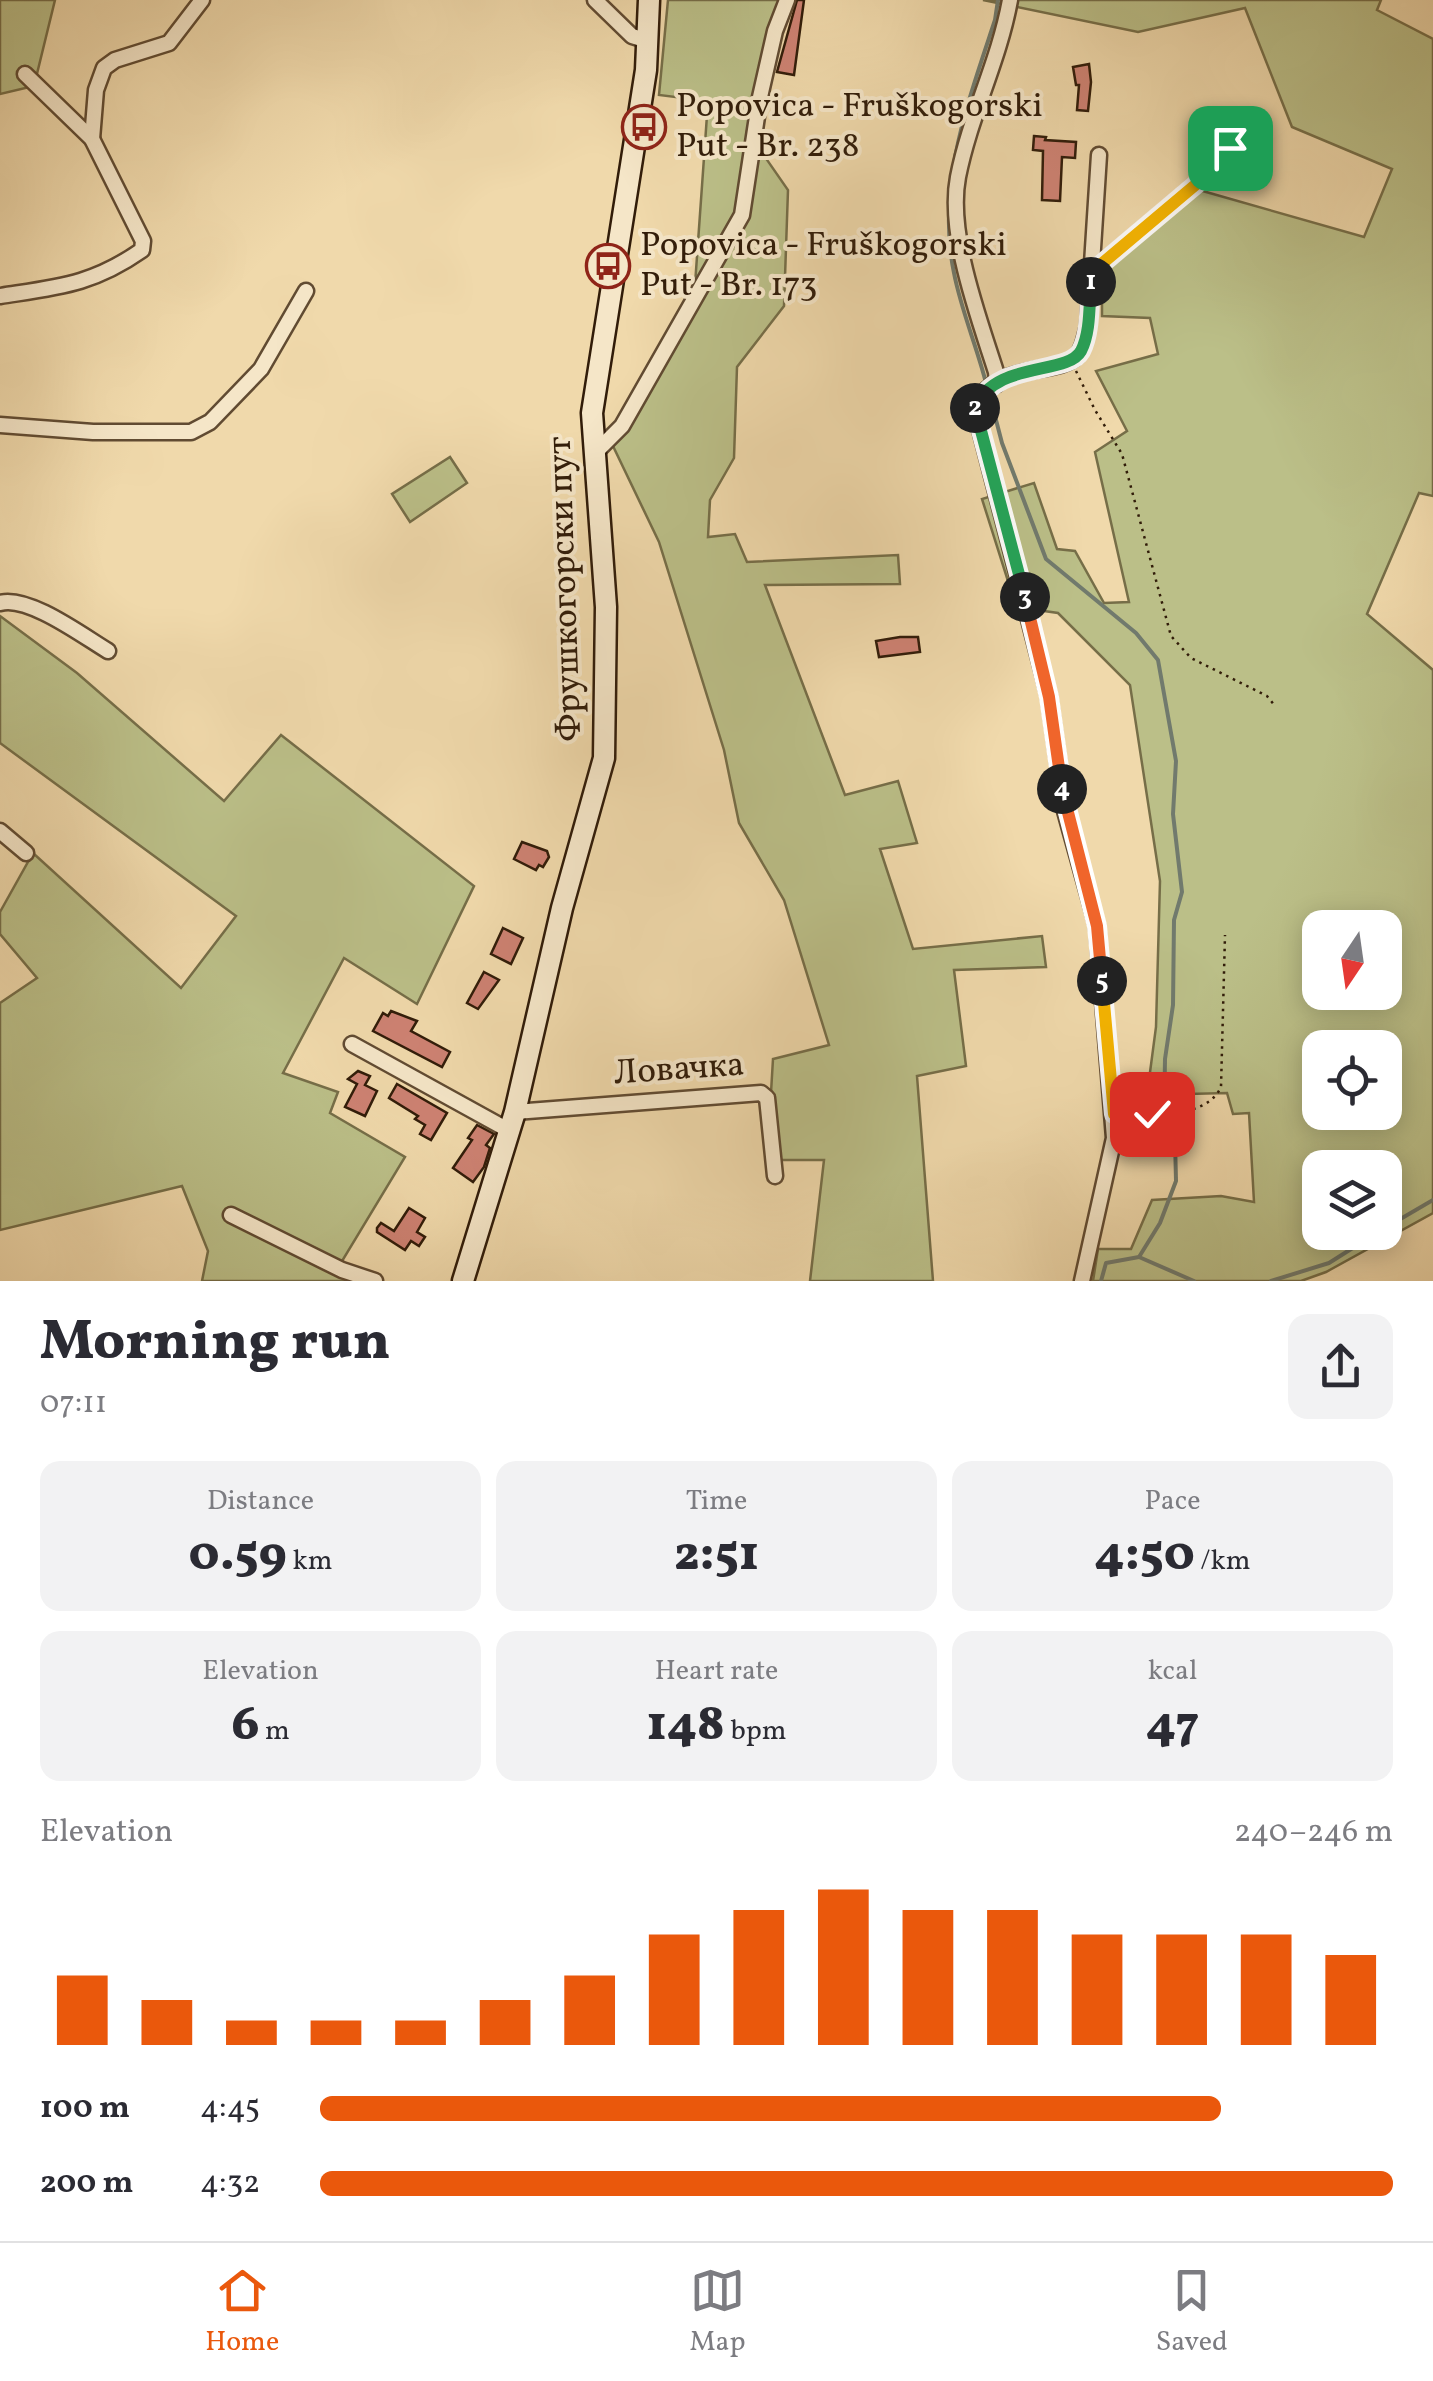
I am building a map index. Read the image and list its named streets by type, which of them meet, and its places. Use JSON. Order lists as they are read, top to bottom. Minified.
{"streets":{"street":["Фрушкогорски пут","Ловачка"]},"crossings":[["Фрушкогорски пут","Ловачка"]],"places":{"bus stop":["Popovica - Fruškogorski Put - Br. 238","Popovica - Fruškogorski Put - Br. 173"]},"north":"bottom","page":{"pins":["1","2","3","4","5"],"heading":["Morning run","07:11"],"stats":[["Distance","0.59 km"],["Time","2:51"],["Pace","4:50 /km"],["Elevation","6 m"],["Heart rate","148 bpm"],["kcal","47"]],"chart":["Elevation","240–246 m"],"list":[{"name":"100 m","note":"4:45"},{"name":"200 m","note":"4:32"}],"tabs":["Home","Map","Saved"]}}
